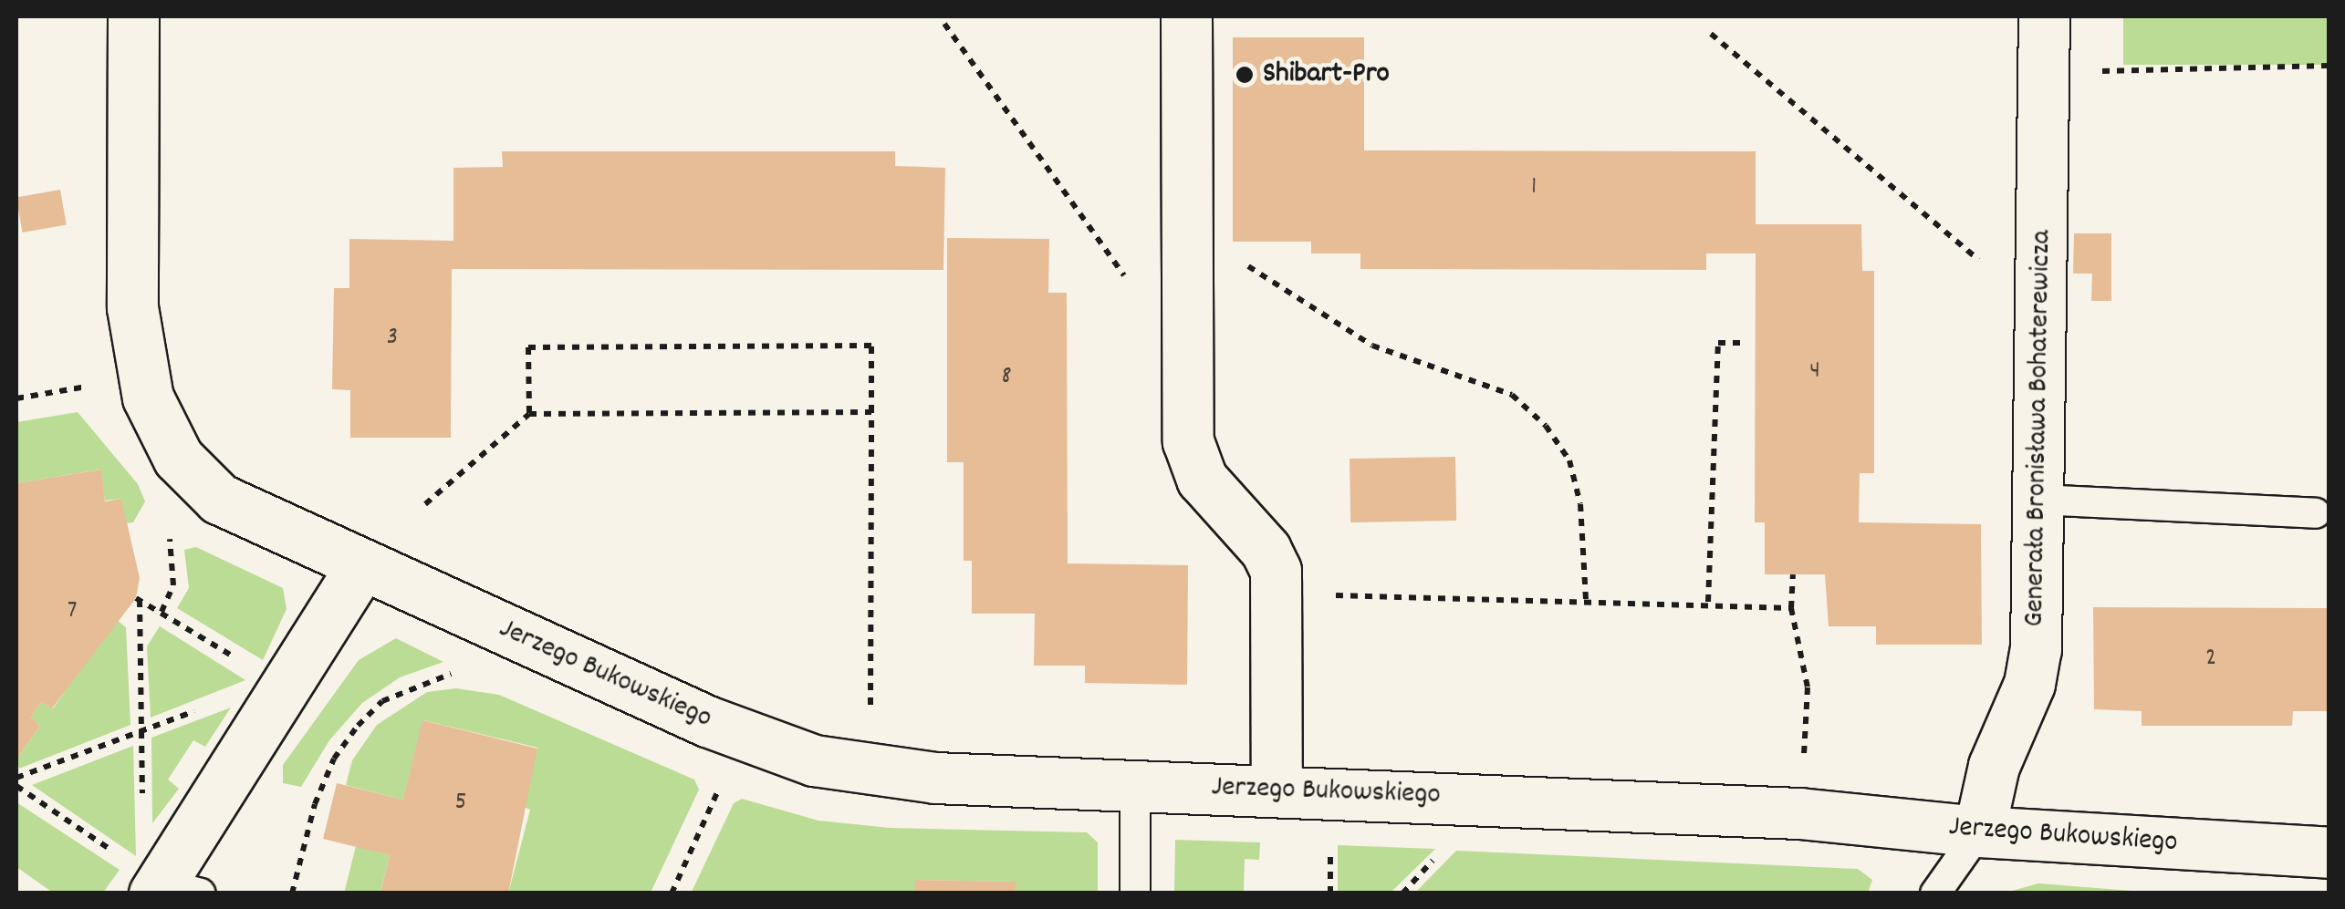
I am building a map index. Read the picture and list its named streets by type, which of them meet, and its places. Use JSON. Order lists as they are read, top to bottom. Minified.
{"streets":{"street":["Generała Bronisława Bohaterewicza","Jerzego Bukowskiego"]},"crossings":[["Generała Bronisława Bohaterewicza","Jerzego Bukowskiego"]],"places":["Shibart-Pro"],"house_numbers":["1","3","4","8","7","2","5"]}
